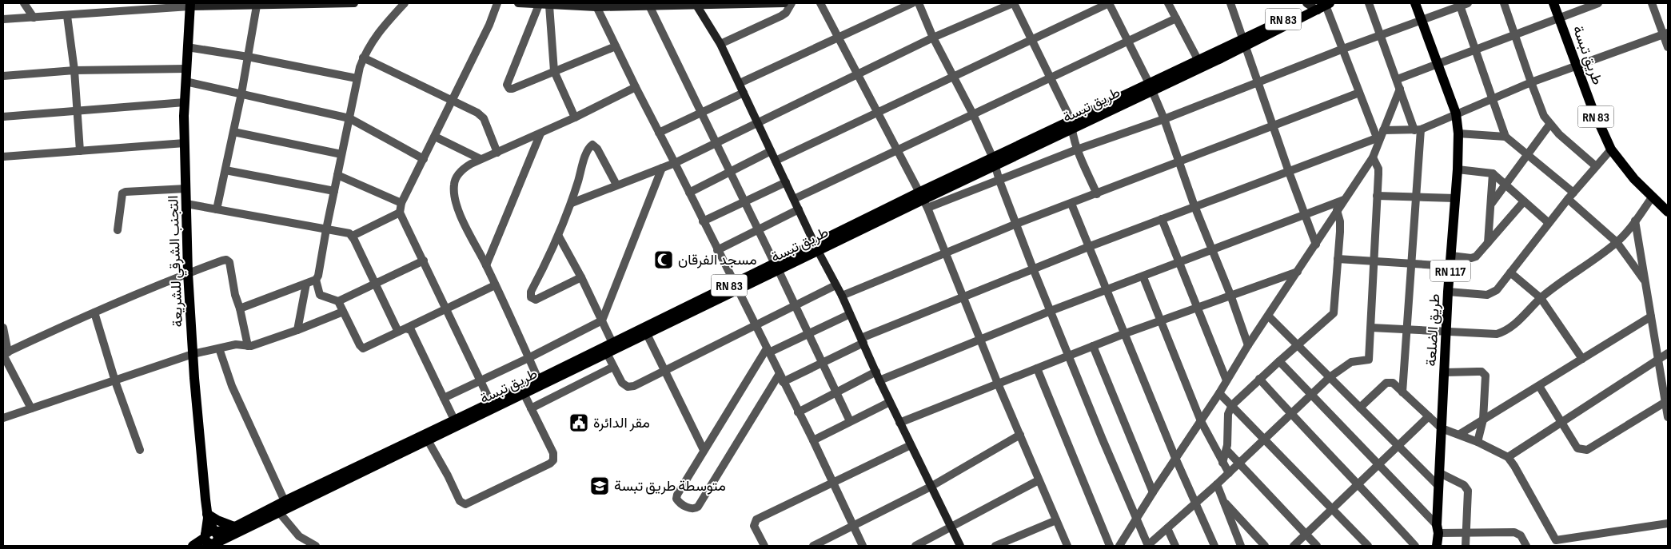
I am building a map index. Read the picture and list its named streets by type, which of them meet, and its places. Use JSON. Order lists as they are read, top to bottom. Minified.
{"streets":{"main road":["RN 83","طريق تبسة","التجنب الشرقي للشريعة","RN 117","طريق الضلعة"]},"crossings":[["طريق تبسة","التجنب الشرقي للشريعة"]],"places":{"mosque":["مسجد الفرقان"],"public building":["مقر الدائرة"],"school or university":["متوسطة طريق تبسة"]}}
